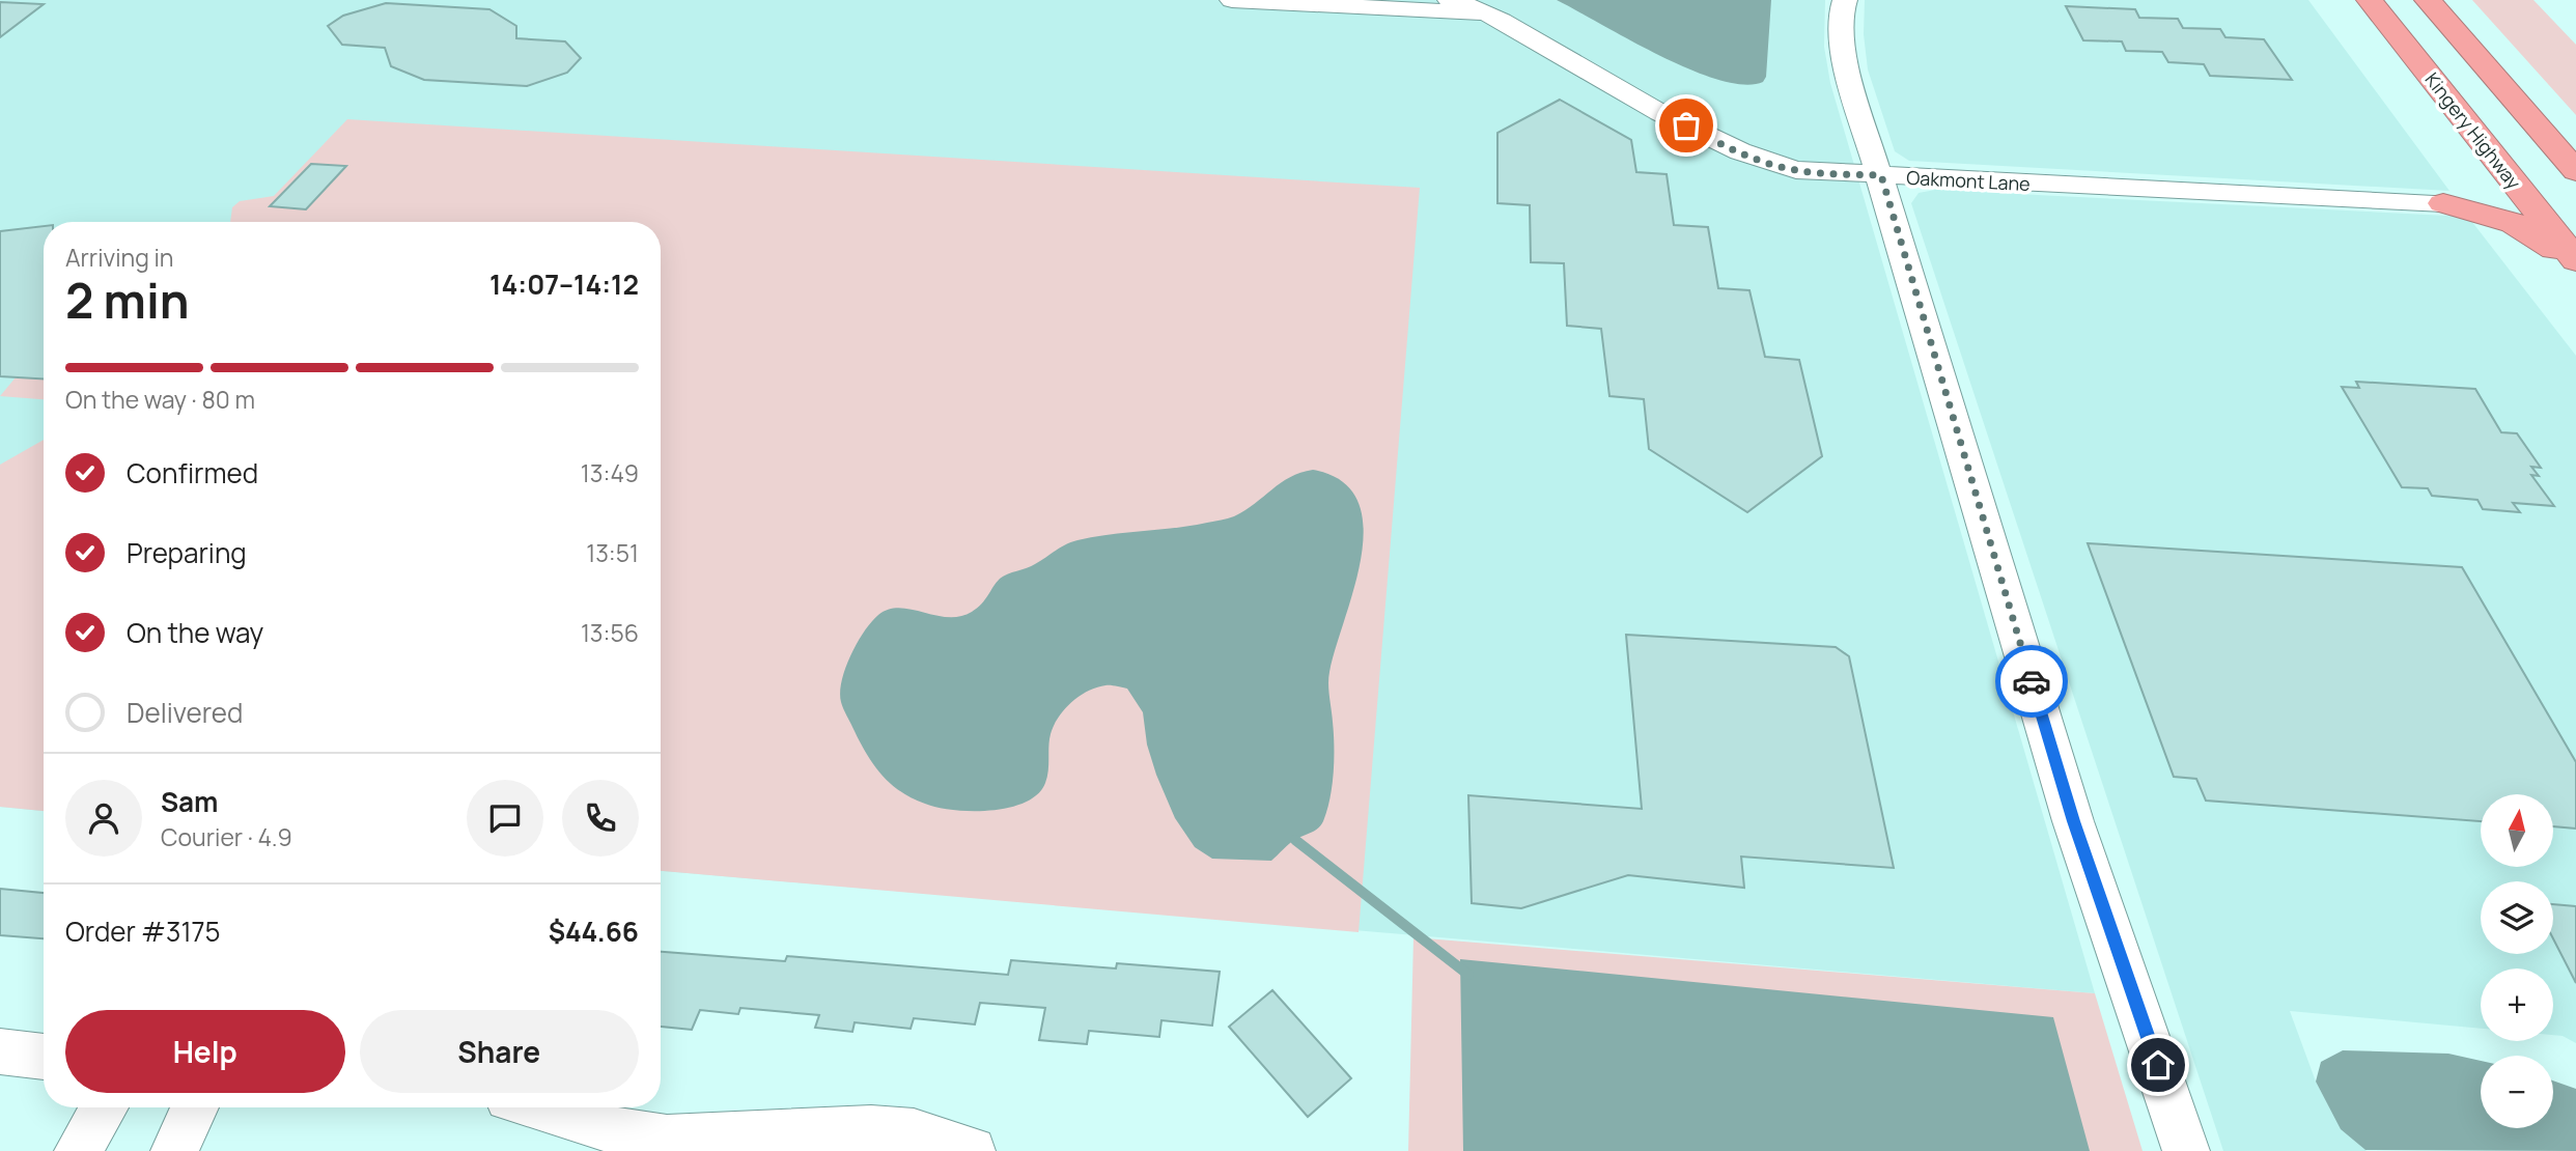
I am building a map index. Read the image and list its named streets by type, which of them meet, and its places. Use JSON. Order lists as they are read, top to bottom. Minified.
{"streets":{"highway":["Kingery Highway"],"street":["Oakmont Lane"]},"north":"top","page":{"heading":["2 min","Arriving in","14:07–14:12"],"panel":["Sam","Courier · 4.9","Order #3175","$44.66"],"bar":"On the way · 80 m","list":[["Confirmed","13:49"],["Preparing","13:51"],["On the way","13:56"],"Delivered"],"map_buttons":["+","−"],"buttons":["Help","Share"]}}
